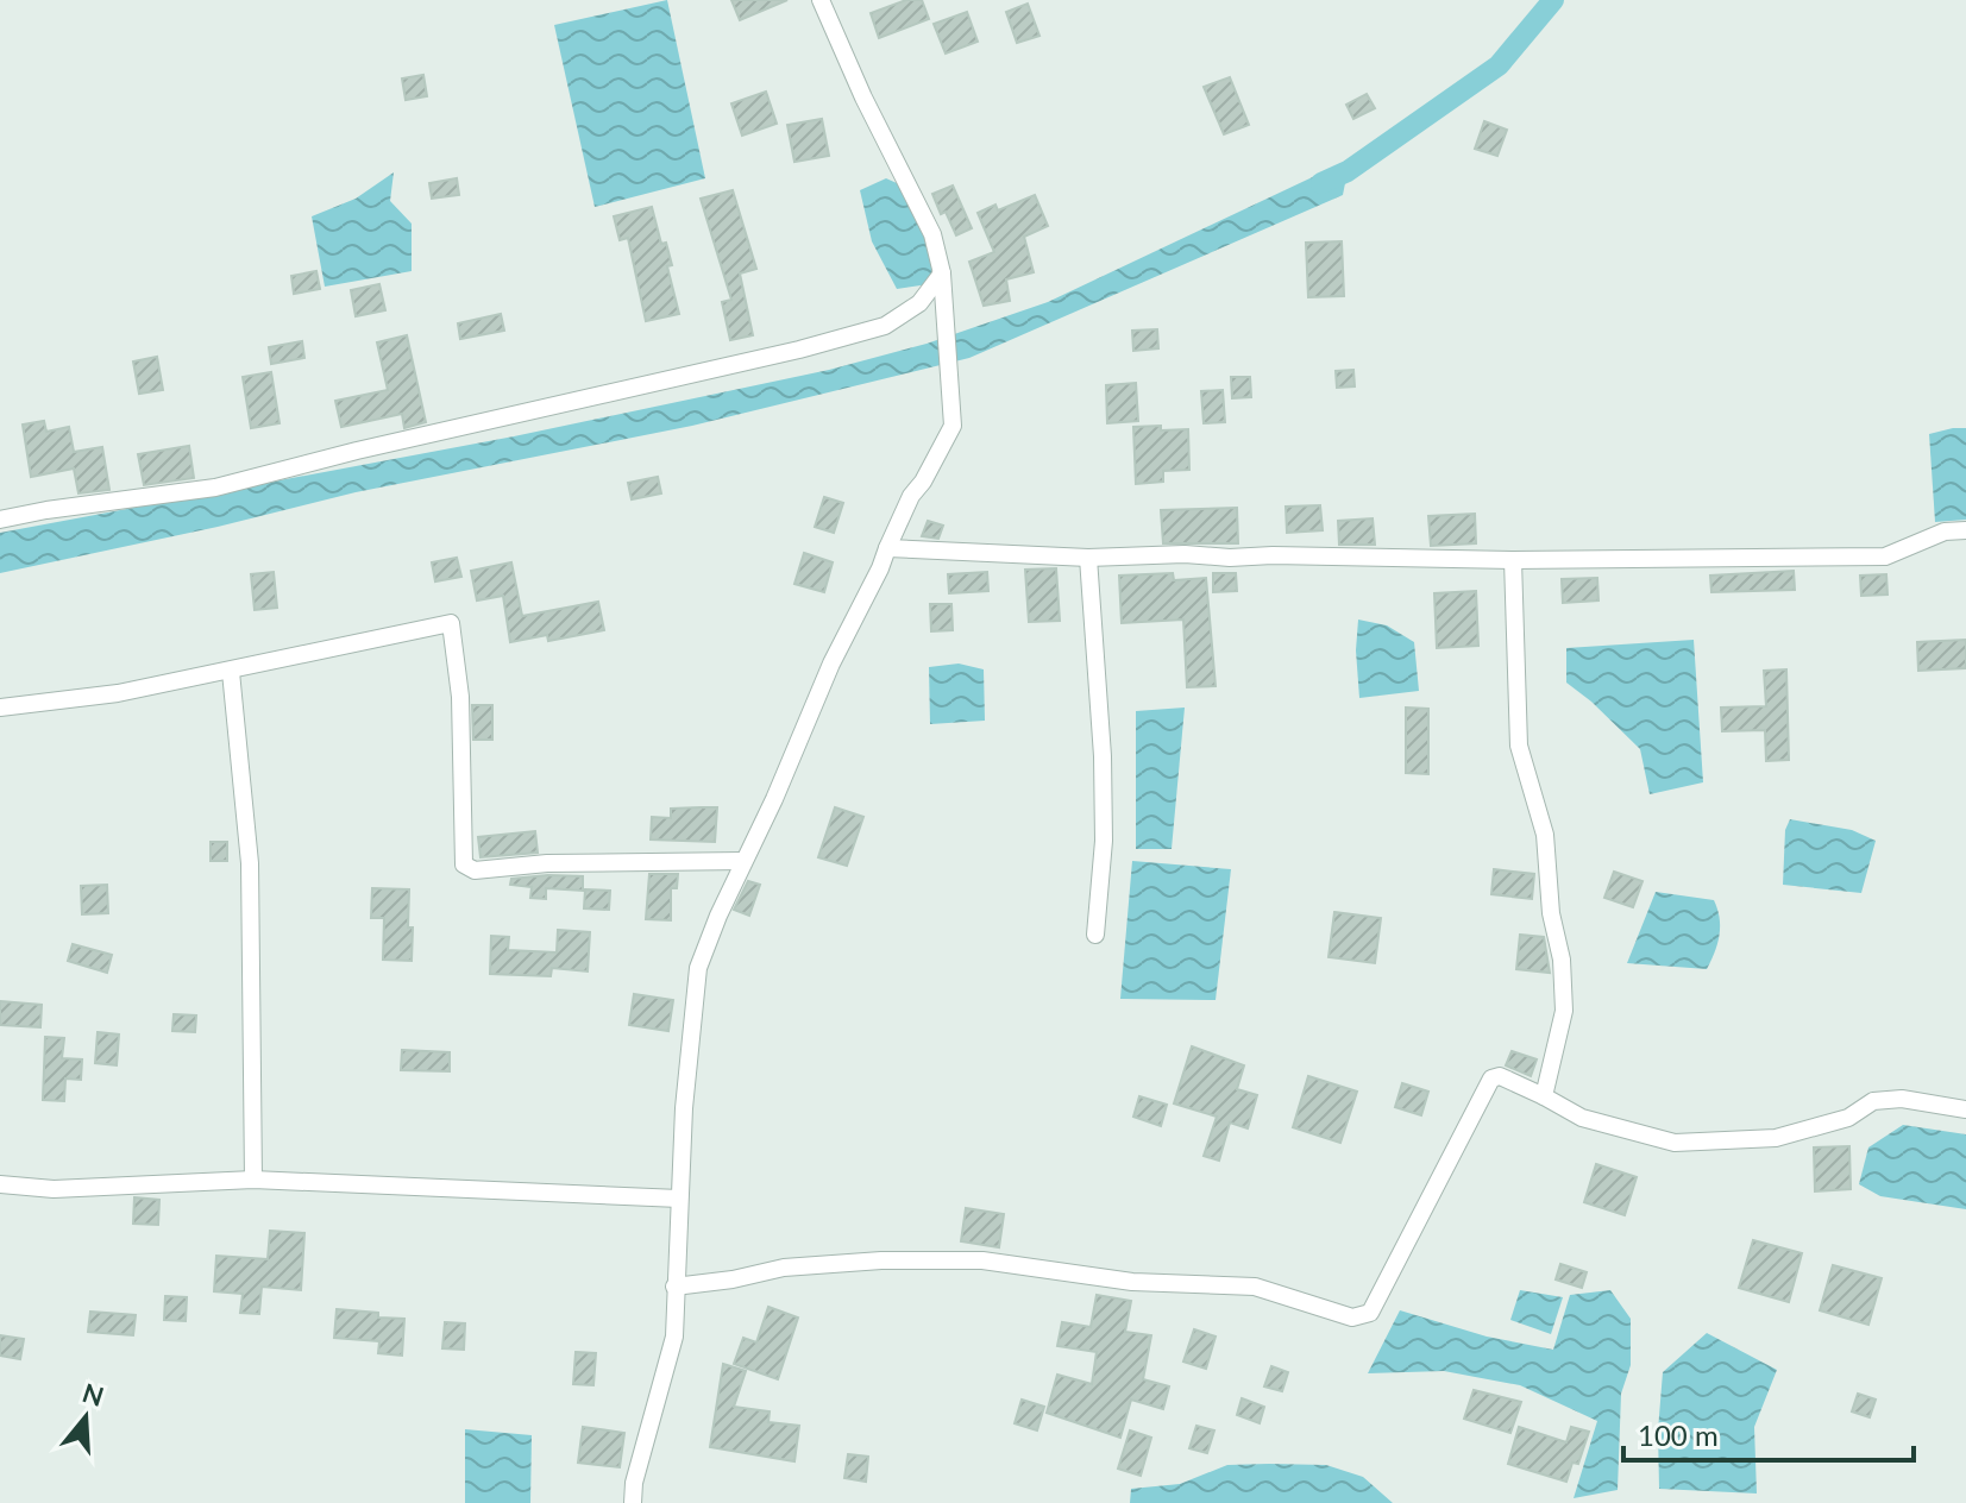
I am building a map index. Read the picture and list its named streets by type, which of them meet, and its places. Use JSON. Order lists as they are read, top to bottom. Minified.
{"scale_bar":"100 m","north":"top"}
